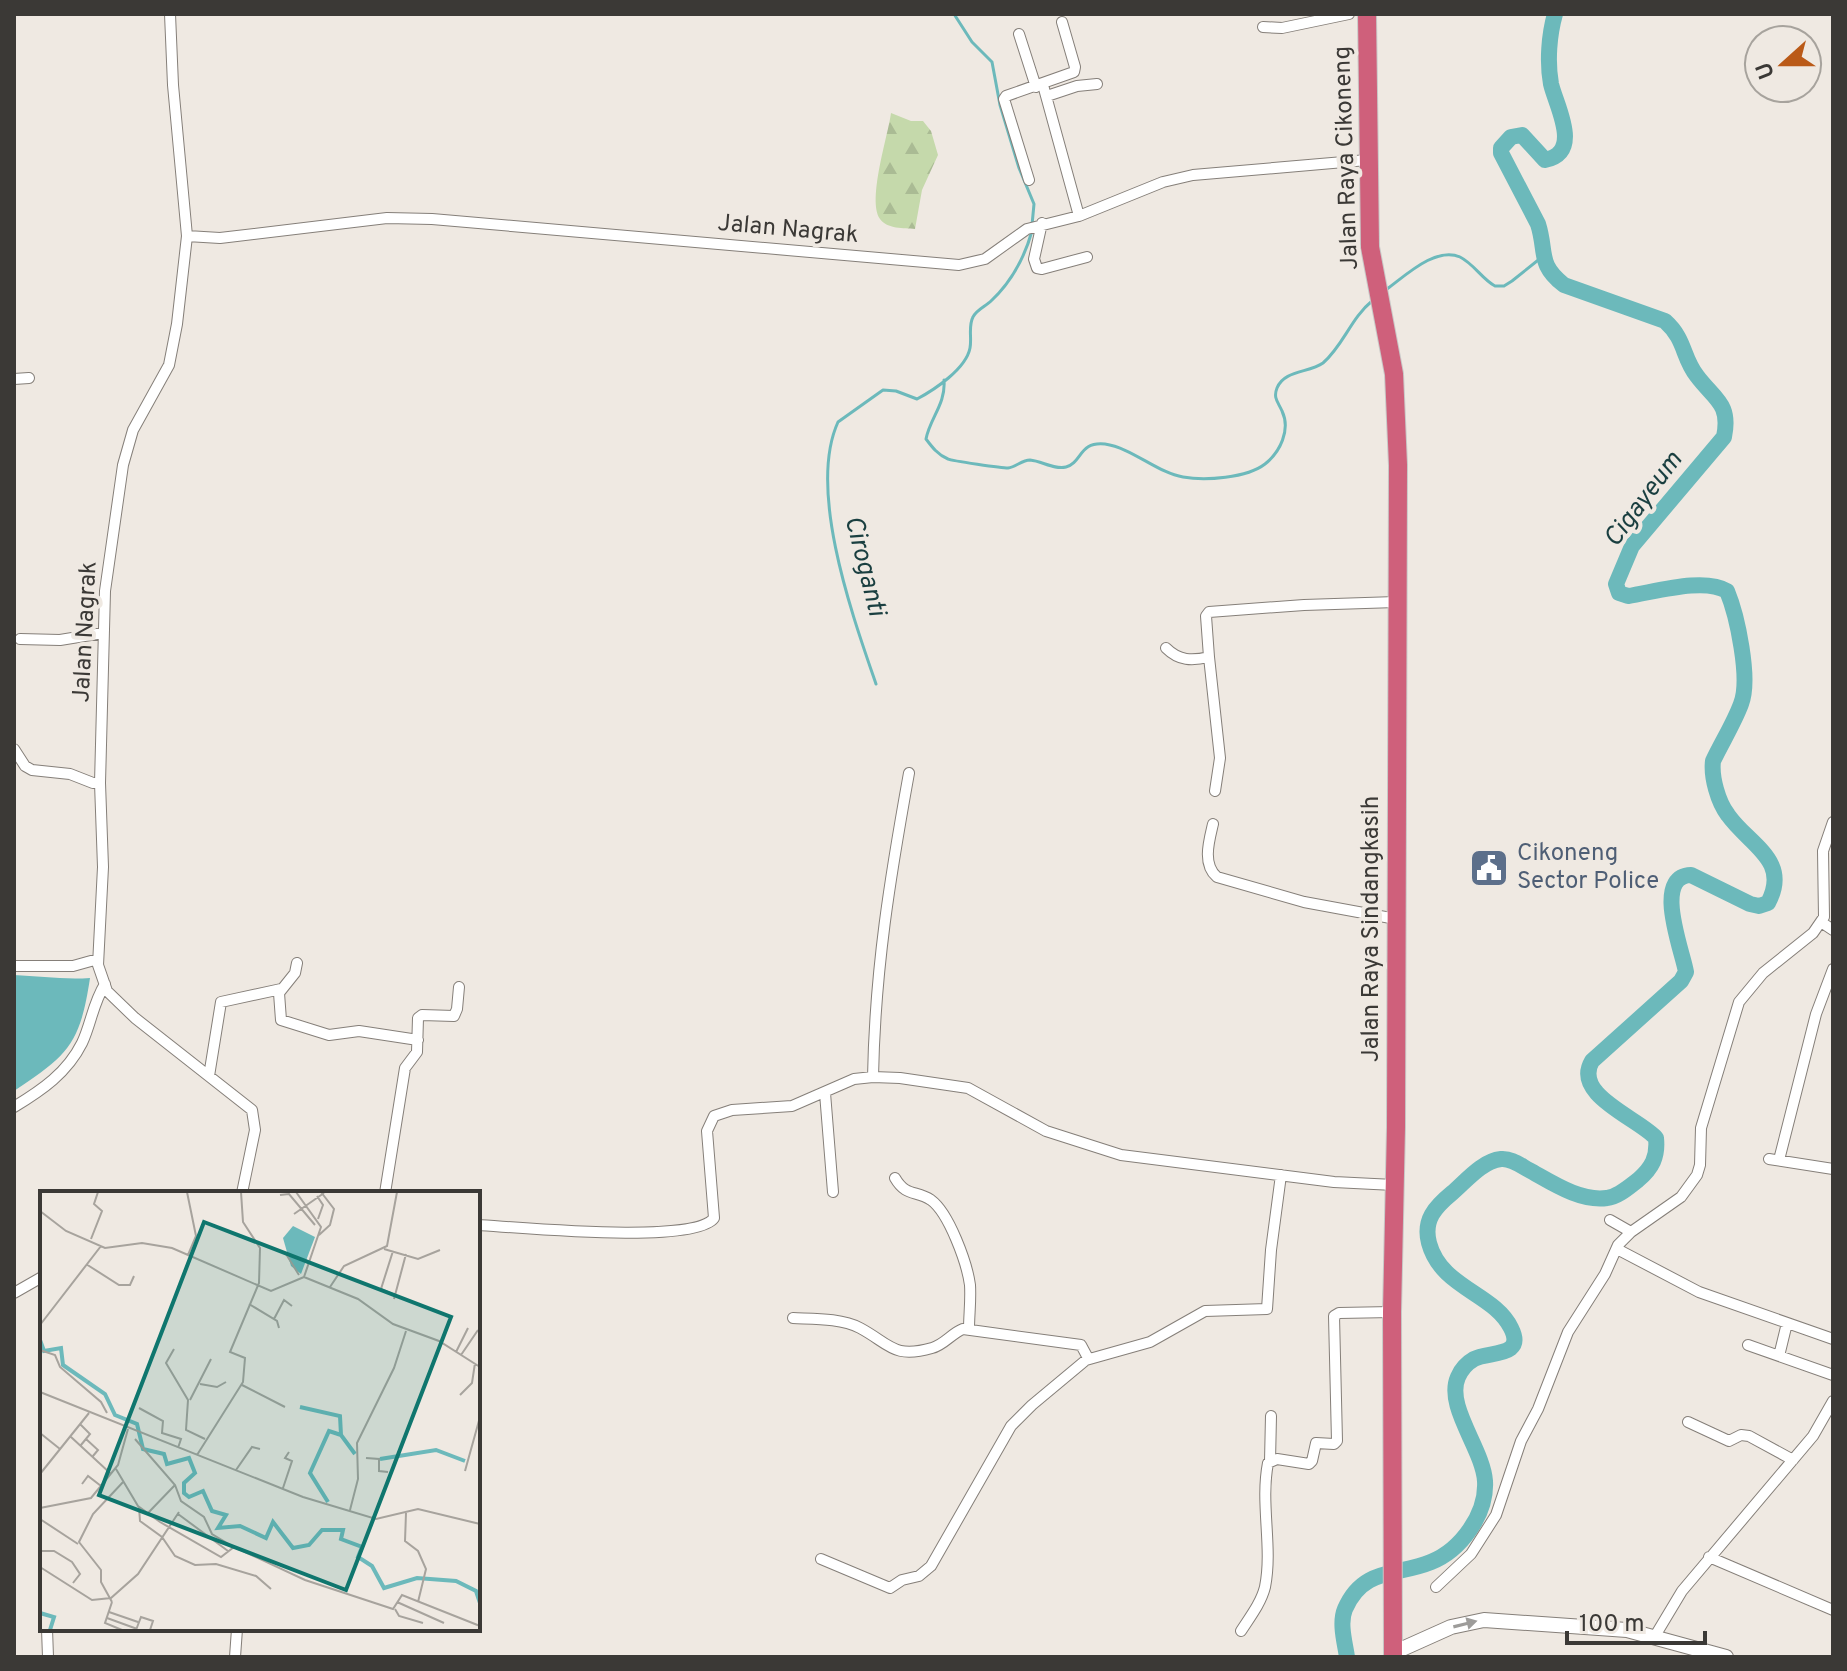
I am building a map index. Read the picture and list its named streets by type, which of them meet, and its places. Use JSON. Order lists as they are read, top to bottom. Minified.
{"streets":{"highway":["Jalan Raya Cikoneng","Jalan Raya Sindangkasih"],"street":["Jalan Nagrak"]},"crossings":[["Jalan Raya Cikoneng","Jalan Nagrak"],["Jalan Raya Cikoneng","Jalan Raya Sindangkasih"]],"water":["Cigayeum","Ciroganti"],"places":{"public building":["Cikoneng Sector Police"]},"scale_bar":"100 m","north":"left"}
